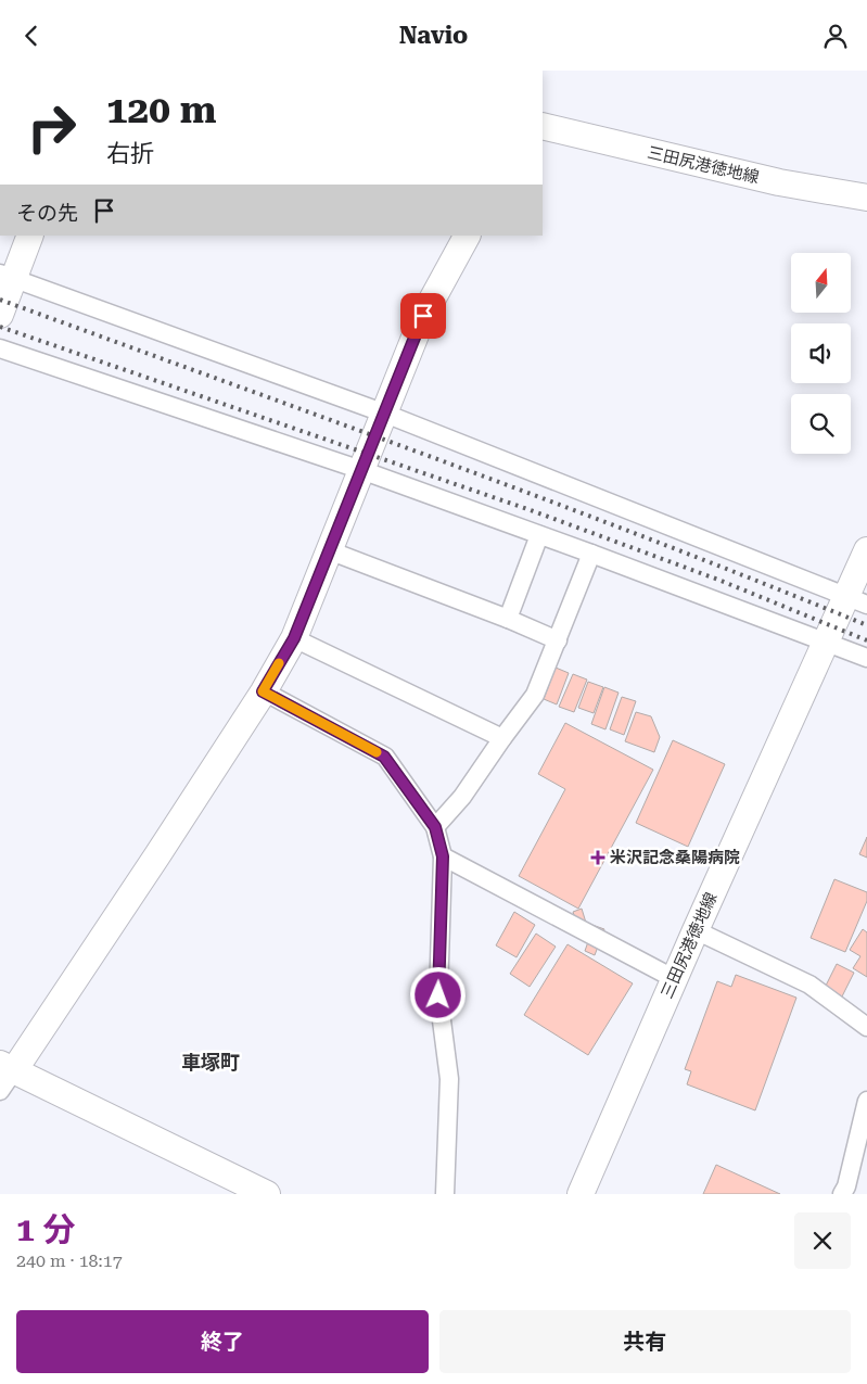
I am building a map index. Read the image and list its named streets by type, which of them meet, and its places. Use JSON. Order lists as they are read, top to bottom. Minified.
{"streets":{"street":["三田尻港徳地線"]},"districts":["車塚町"],"places":{"health":["米沢記念桑陽病院"]},"north":"top","page":{"header":"Navio","turn":["120 m","右折"],"then":"その先","heading":["1 分","240 m · 18:17"],"buttons":["終了","共有"]}}
